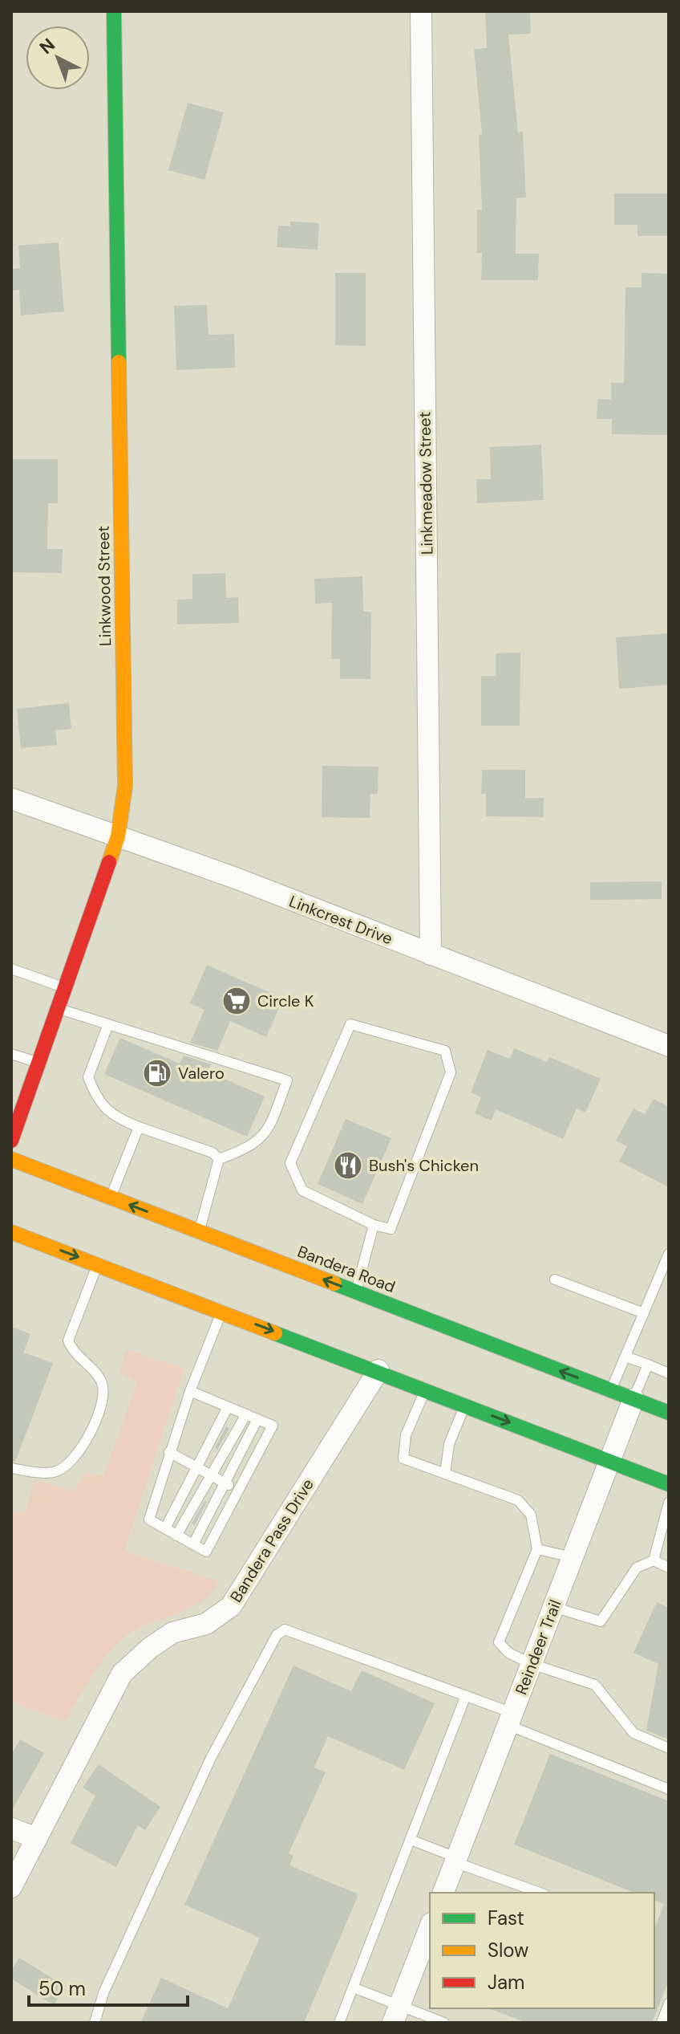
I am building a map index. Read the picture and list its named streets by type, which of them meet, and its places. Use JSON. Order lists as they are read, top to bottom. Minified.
{"streets":{"main road":["Linkwood Street","Bandera Road"],"street":["Linkmeadow Street","Linkcrest Drive","Bandera Pass Drive","Reindeer Trail"]},"crossings":[["Linkmeadow Street","Linkcrest Drive"],["Linkwood Street","Linkcrest Drive"],["Bandera Road","Reindeer Trail"]],"places":{"supermarket":["Circle K"],"fuel station":["Valero"],"restaurant":["Bush's Chicken"]},"legend":["Fast","Slow","Jam"],"scale_bar":"50 m","north":"top left"}
